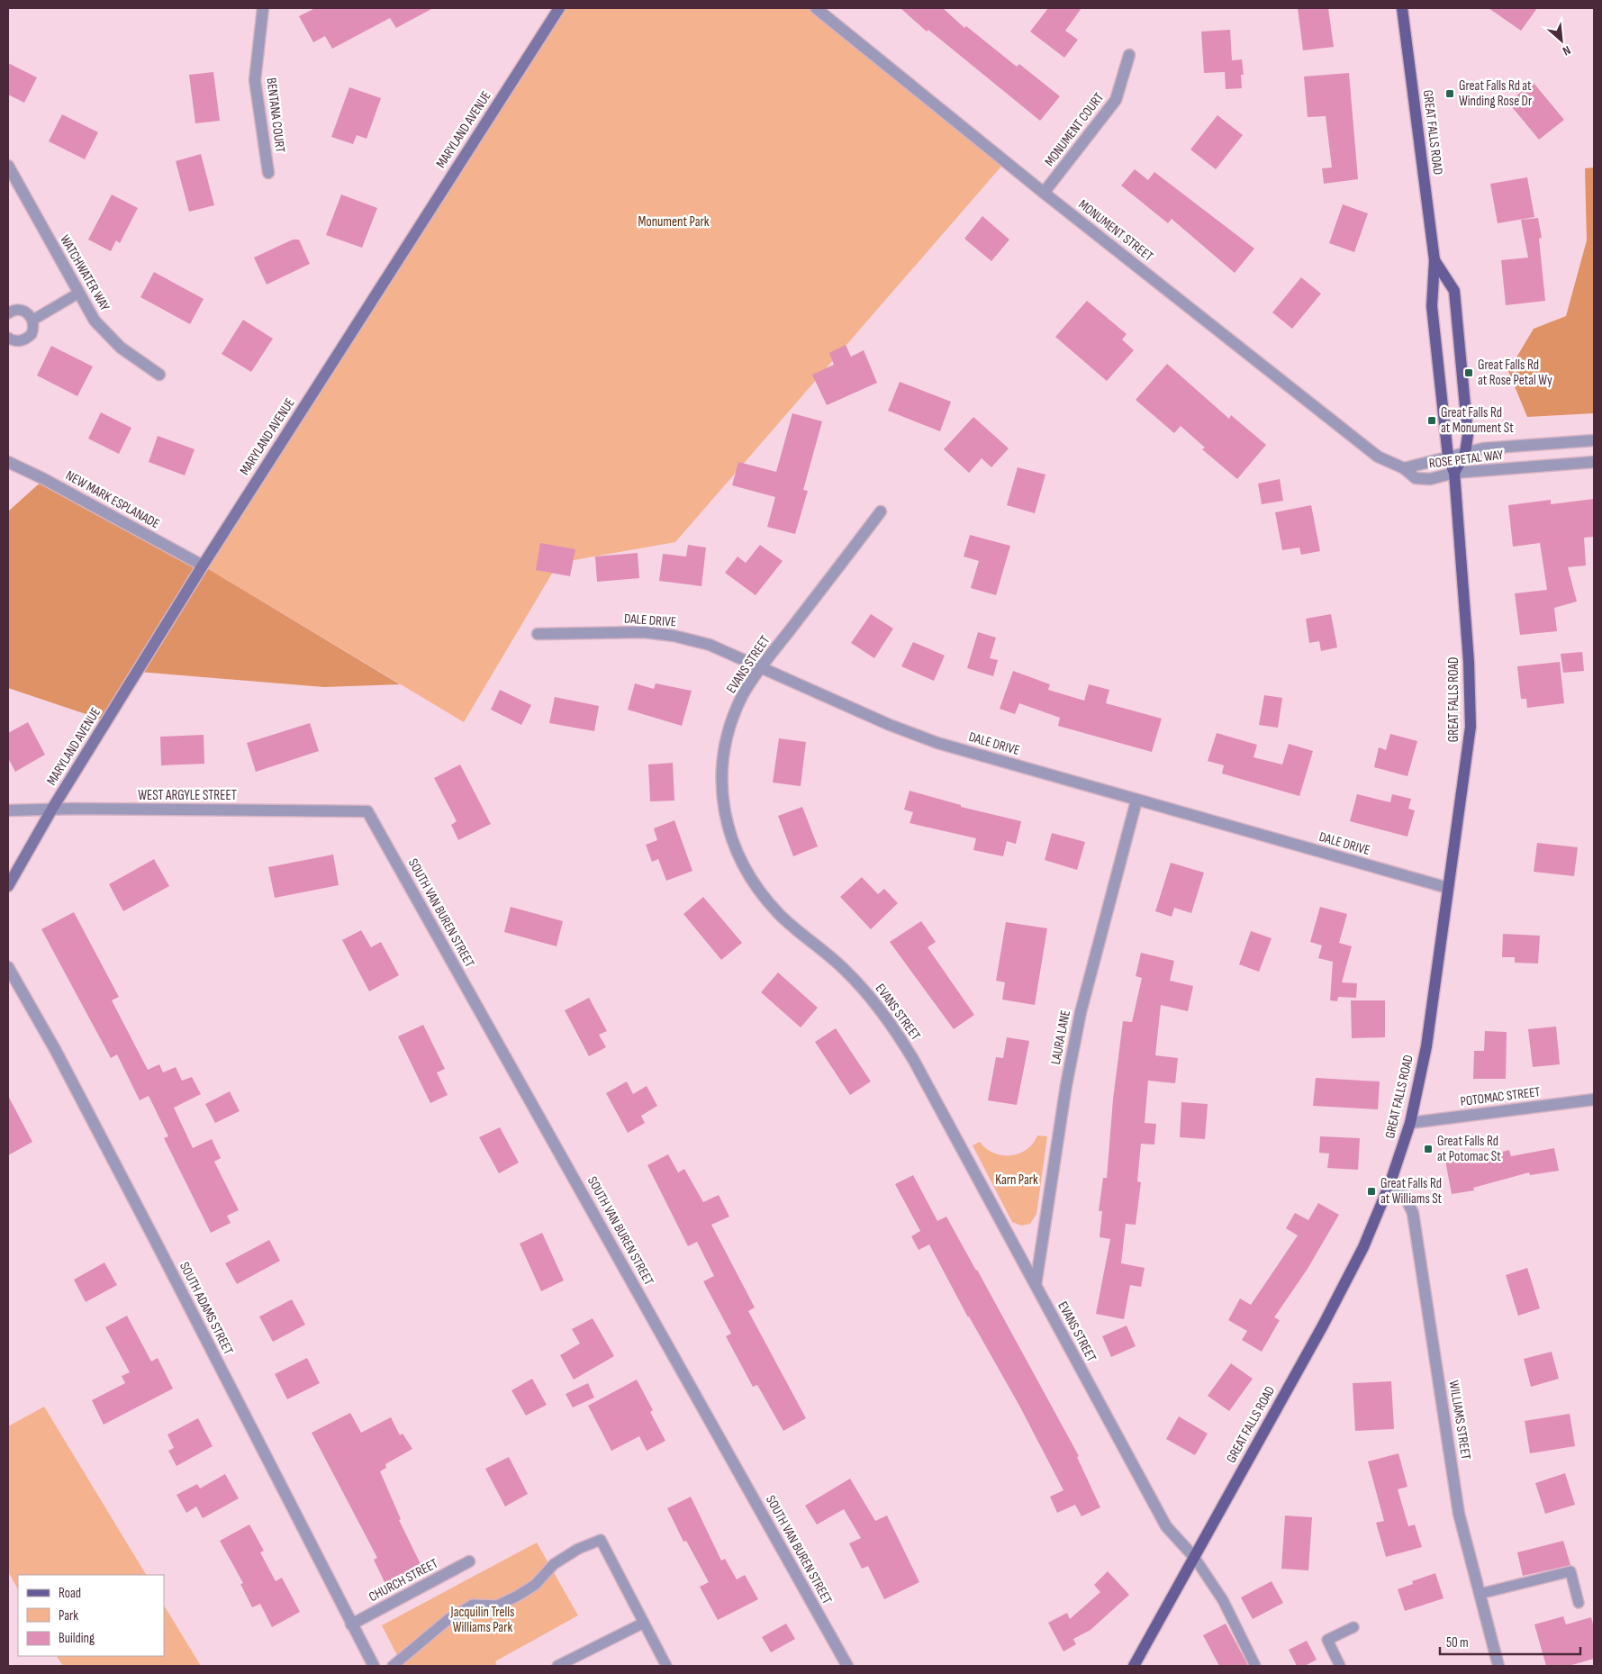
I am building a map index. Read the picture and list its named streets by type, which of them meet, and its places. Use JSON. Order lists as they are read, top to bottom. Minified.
{"streets":{"main road":["MARYLAND AVENUE","GREAT FALLS ROAD"],"street":["BENTANA COURT","MONUMENT COURT","MONUMENT STREET","WATCHWATER WAY","ROSE PETAL WAY","NEW MARK ESPLANADE","DALE DRIVE","EVANS STREET","WEST ARGYLE STREET","SOUTH VAN BUREN STREET","LAURA LANE","POTOMAC STREET","SOUTH ADAMS STREET","WILLIAMS STREET","CHURCH STREET"]},"crossings":[["MARYLAND AVENUE","NEW MARK ESPLANADE"],["MARYLAND AVENUE","WEST ARGYLE STREET"],["MONUMENT COURT","MONUMENT STREET"],["GREAT FALLS ROAD","ROSE PETAL WAY"],["GREAT FALLS ROAD","DALE DRIVE"],["GREAT FALLS ROAD","EVANS STREET"],["GREAT FALLS ROAD","POTOMAC STREET"],["GREAT FALLS ROAD","WILLIAMS STREET"],["MONUMENT STREET","ROSE PETAL WAY"],["DALE DRIVE","EVANS STREET"],["DALE DRIVE","LAURA LANE"],["EVANS STREET","LAURA LANE"],["WEST ARGYLE STREET","SOUTH VAN BUREN STREET"],["SOUTH ADAMS STREET","CHURCH STREET"]],"parks":["Monument Park","Karn Park","Jacquilin Trells Williams Park"],"places":{"transit":["Great Falls Rd at Winding Rose Dr","Great Falls Rd at Rose Petal Wy","Great Falls Rd at Monument St","Great Falls Rd at Potomac St","Great Falls Rd at Williams St"]},"legend":["Road","Park","Building"],"scale_bar":"50 m","north":"bottom right"}
